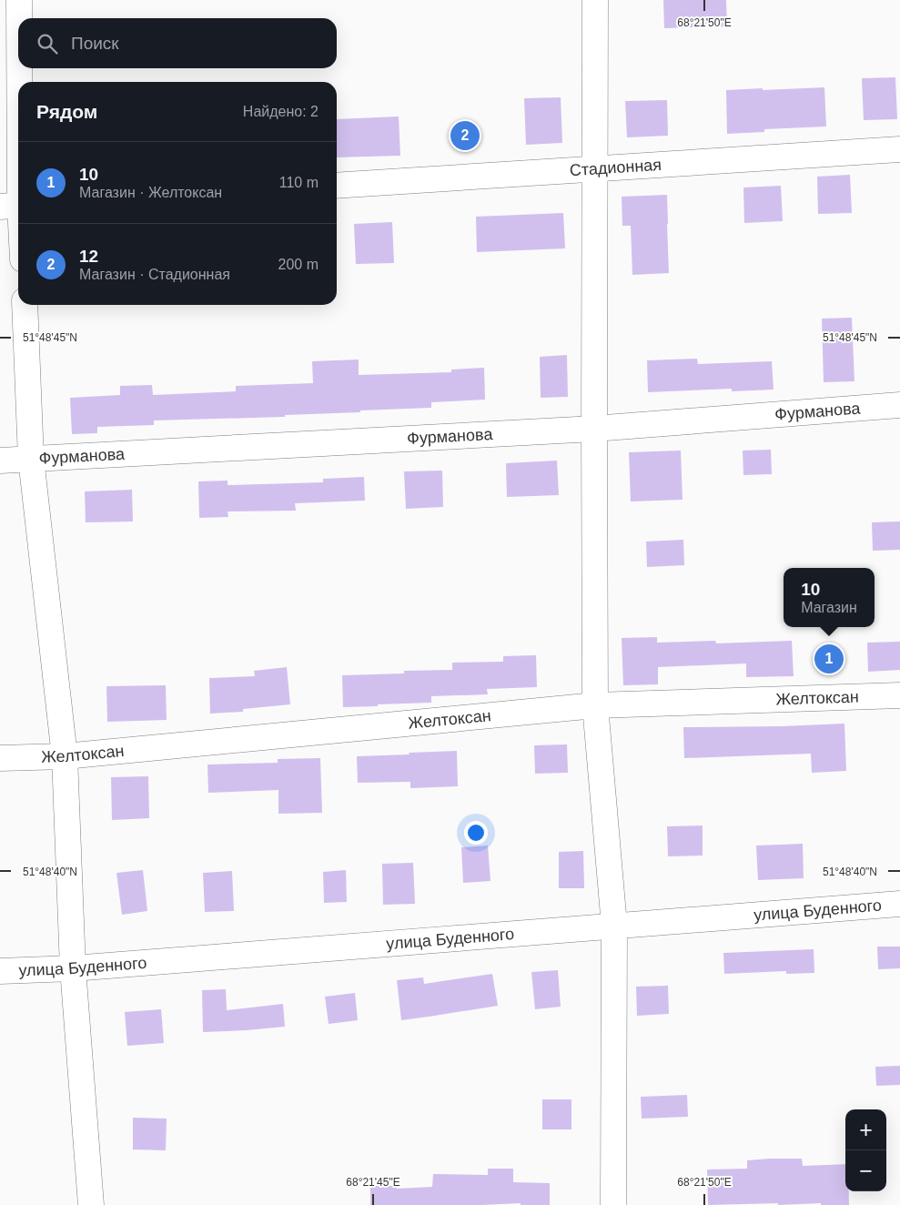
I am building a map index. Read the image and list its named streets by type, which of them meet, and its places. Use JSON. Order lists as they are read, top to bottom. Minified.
{"streets":{"street":["Стадионная","Фурманова","Желтоксан","улица Буденного"]},"page":{"search":"Поиск","heading":["Рядом","Найдено: 2"],"pins":["2","1"],"list":[{"mark":"1","name":"10","note":"Магазин · Желтоксан","value":"110 m"},{"mark":"2","name":"12","note":"Магазин · Стадионная","value":"200 m"}],"popup":["10","Магазин"],"map_buttons":["+","−"]},"coordinates":["68°21'50\"E","51°48'45\"N","51°48'40\"N","68°21'45\"E"]}
